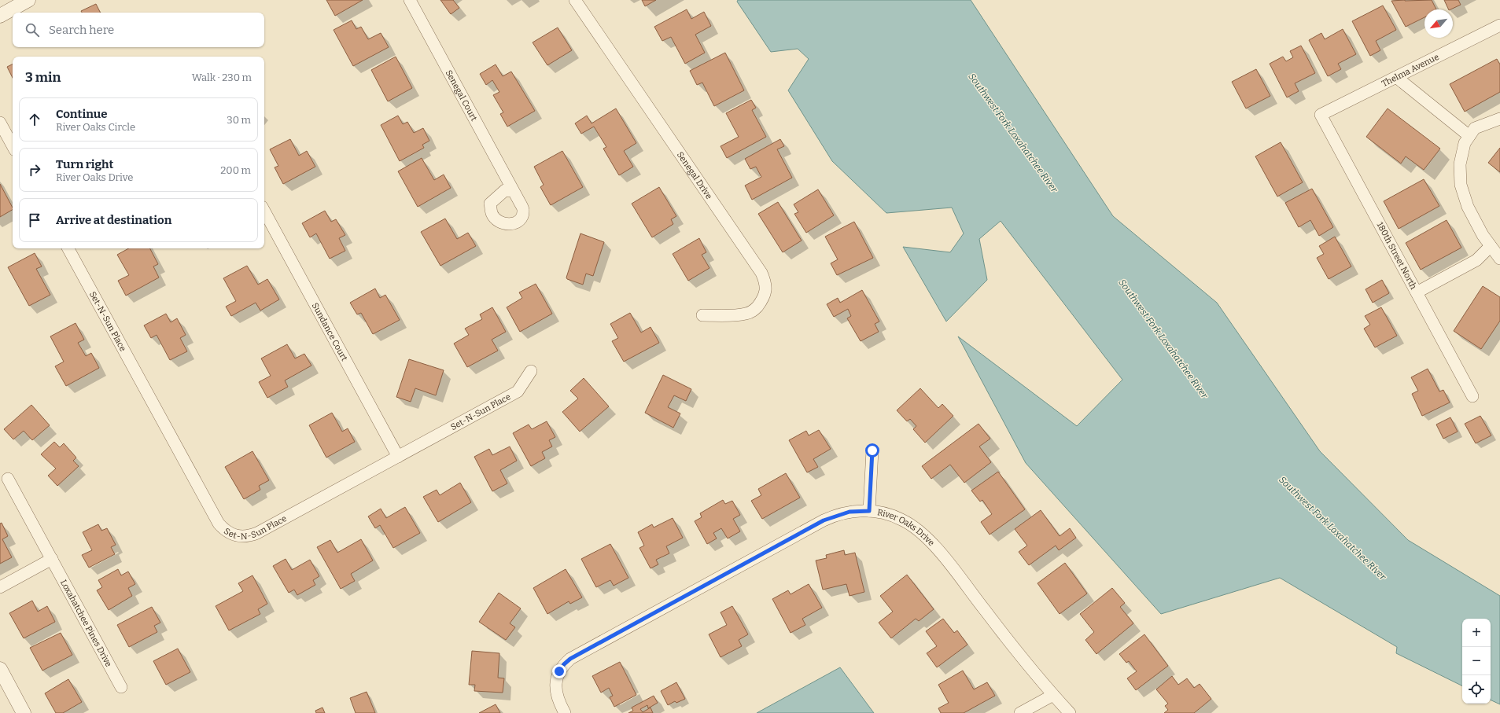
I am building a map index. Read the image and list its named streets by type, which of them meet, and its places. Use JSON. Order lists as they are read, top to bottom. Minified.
{"streets":{"street":["Thelma Avenue","Senegal Court","Senegal Drive","180th Street North","Set-N-Sun Place","Sundance Court","River Oaks Drive","Loxahatchee Pines Drive"]},"crossings":[["Thelma Avenue","180th Street North"],["Set-N-Sun Place","Sundance Court"]],"water":["Southwest Fork Loxahatchee River"],"north":"bottom left","page":{"search":"Search here","heading":["3 min","Walk · 230 m"],"list":[["Continue","River Oaks Circle","30 m"],["Turn right","River Oaks Drive","200 m"],"Arrive at destination"],"map_buttons":["+","−"]}}
